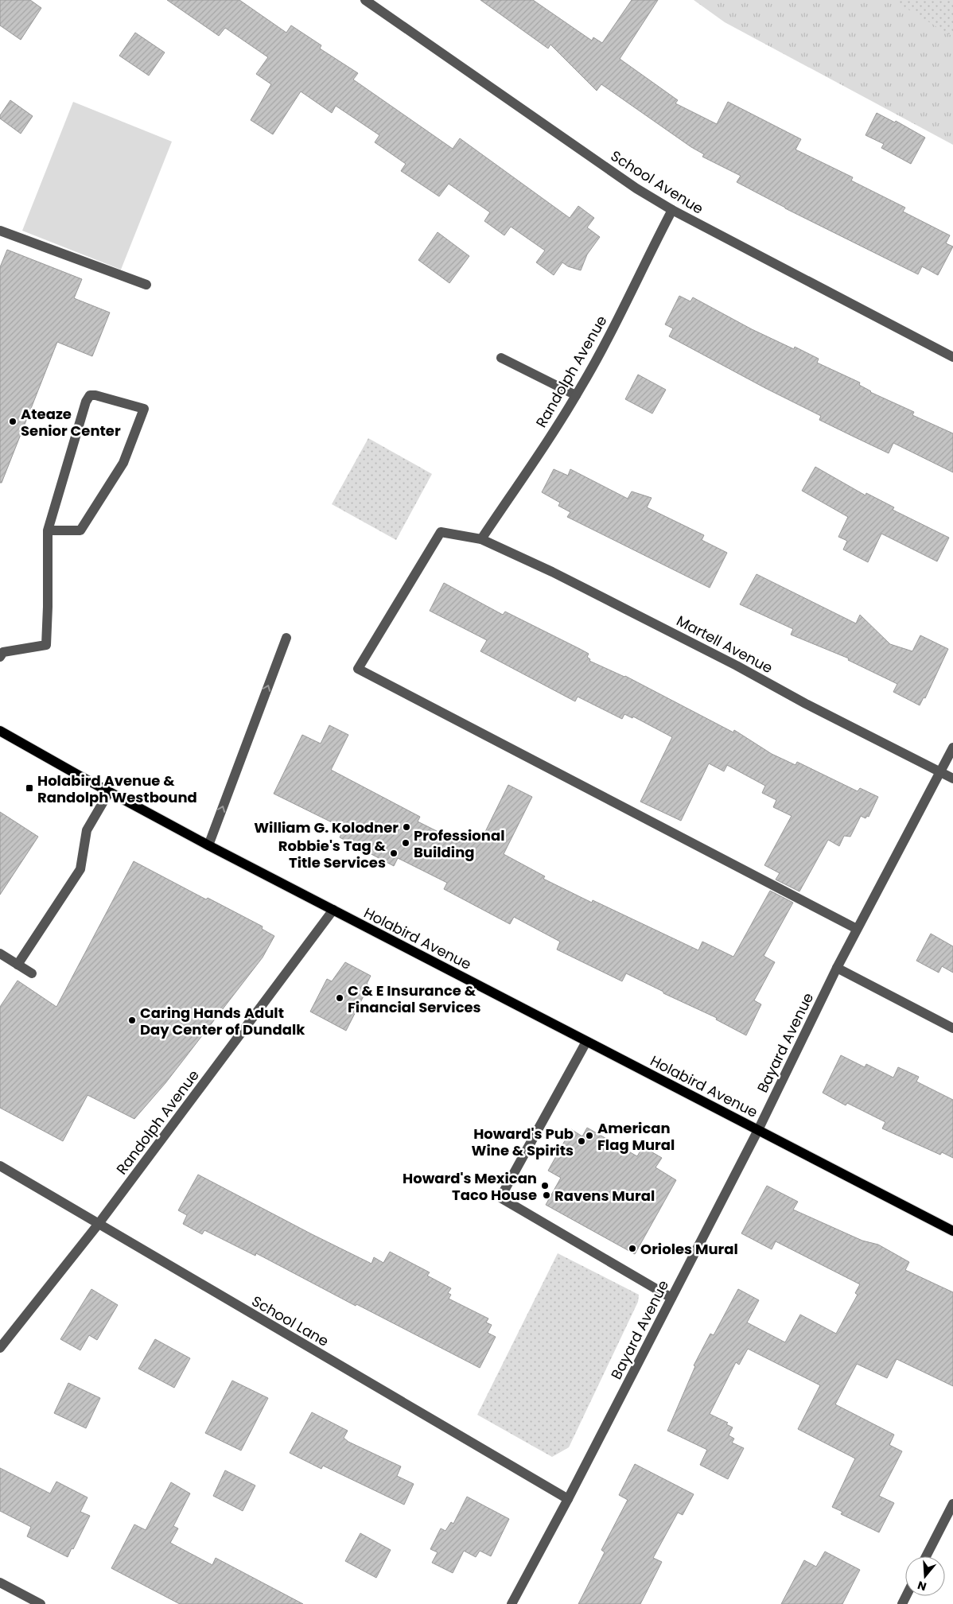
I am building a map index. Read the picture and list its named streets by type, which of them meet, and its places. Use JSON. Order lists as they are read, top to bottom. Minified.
{"streets":{"main road":["Holabird Avenue"],"street":["School Avenue","Randolph Avenue","Martell Avenue","Bayard Avenue","School Lane"]},"crossings":[["School Avenue","Randolph Avenue"],["Randolph Avenue","Martell Avenue"],["Randolph Avenue","Holabird Avenue"],["Randolph Avenue","School Lane"],["Martell Avenue","Bayard Avenue"],["Holabird Avenue","Bayard Avenue"],["Bayard Avenue","School Lane"]],"places":{"other":["Ateaze Senior Center","William G. Kolodner","Professional Building","Robbie's Tag & Title Services","C & E Insurance & Financial Services","Caring Hands Adult Day Center of Dundalk","American Flag Mural","Howard's Pub Wine & Spirits","Howard's Mexican Taco House","Ravens Mural","Orioles Mural"],"transit":["Holabird Avenue & Randolph Westbound"]},"north":"bottom"}
